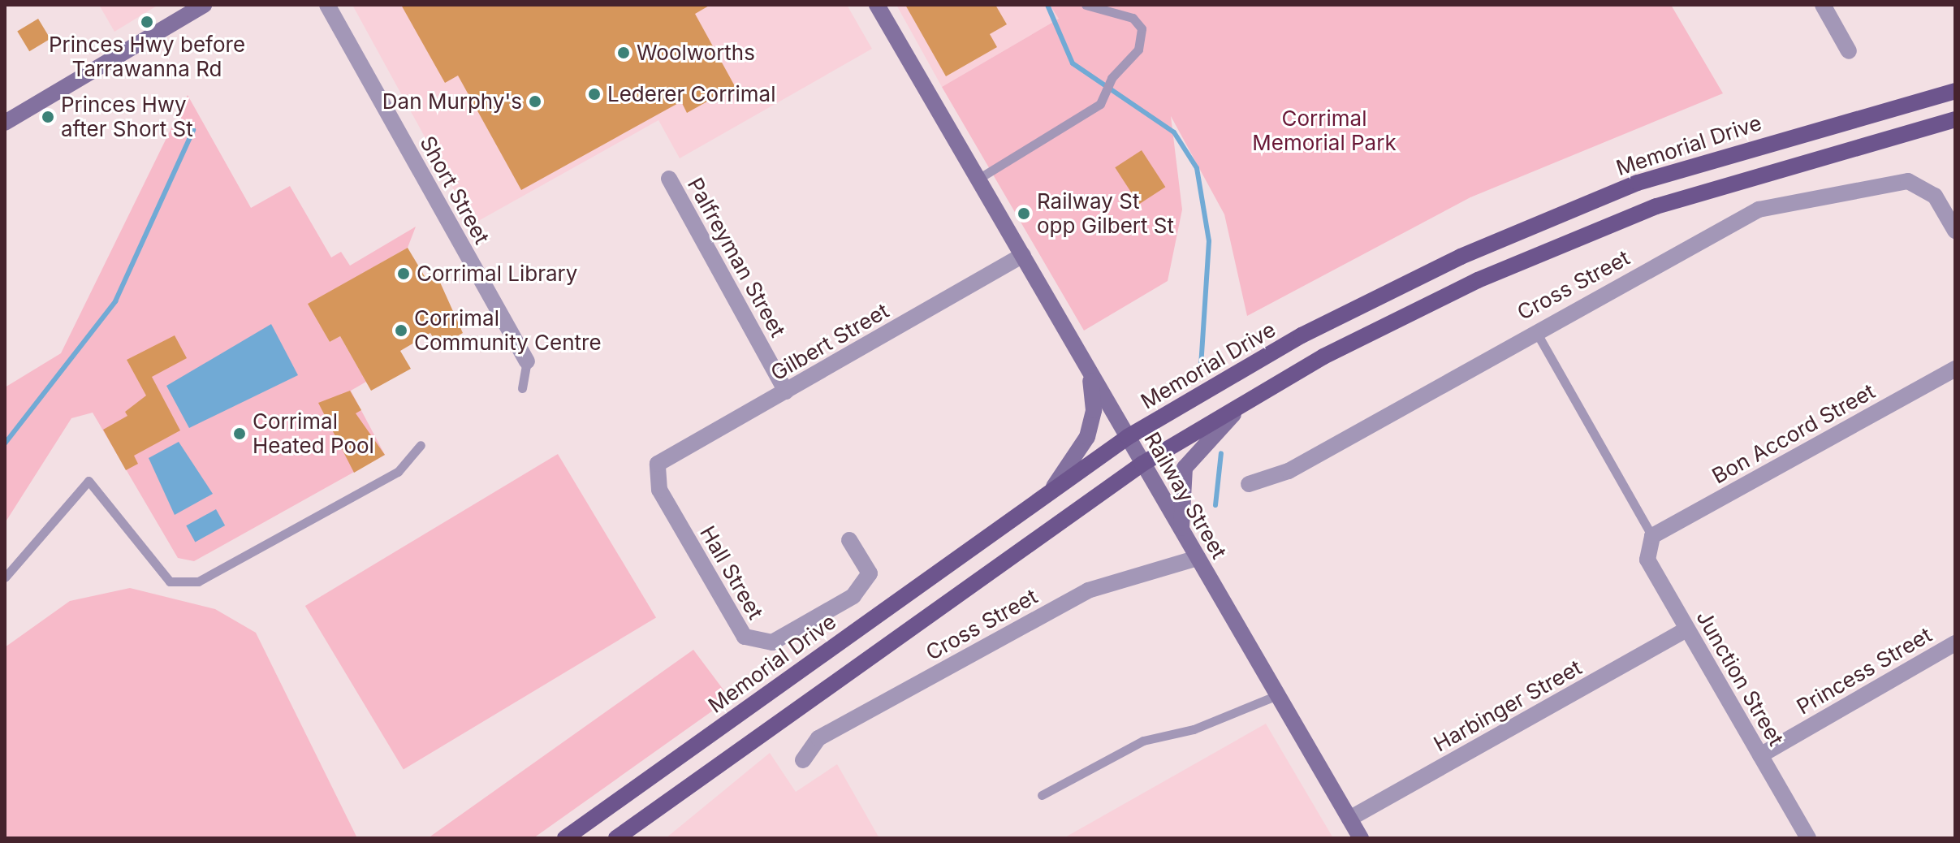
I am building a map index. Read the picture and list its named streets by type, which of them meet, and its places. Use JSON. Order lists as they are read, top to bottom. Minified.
{"streets":{"main road":["Memorial Drive","Railway Street"],"street":["Short Street","Palfreyman Street","Cross Street","Gilbert Street","Bon Accord Street","Hall Street","Princess Street","Junction Street","Harbinger Street"]},"crossings":[["Memorial Drive","Railway Street"],["Palfreyman Street","Gilbert Street"],["Cross Street","Railway Street"],["Gilbert Street","Railway Street"],["Gilbert Street","Hall Street"],["Bon Accord Street","Junction Street"],["Railway Street","Harbinger Street"],["Princess Street","Junction Street"],["Junction Street","Harbinger Street"]],"parks":["Corrimal Memorial Park"],"places":["Princes Hwy before Tarrawanna Rd","Woolworths","Lederer Corrimal","Dan Murphy's","Princes Hwy after Short St","Railway St opp Gilbert St","Corrimal Library","Corrimal Community Centre","Corrimal Heated Pool"]}
